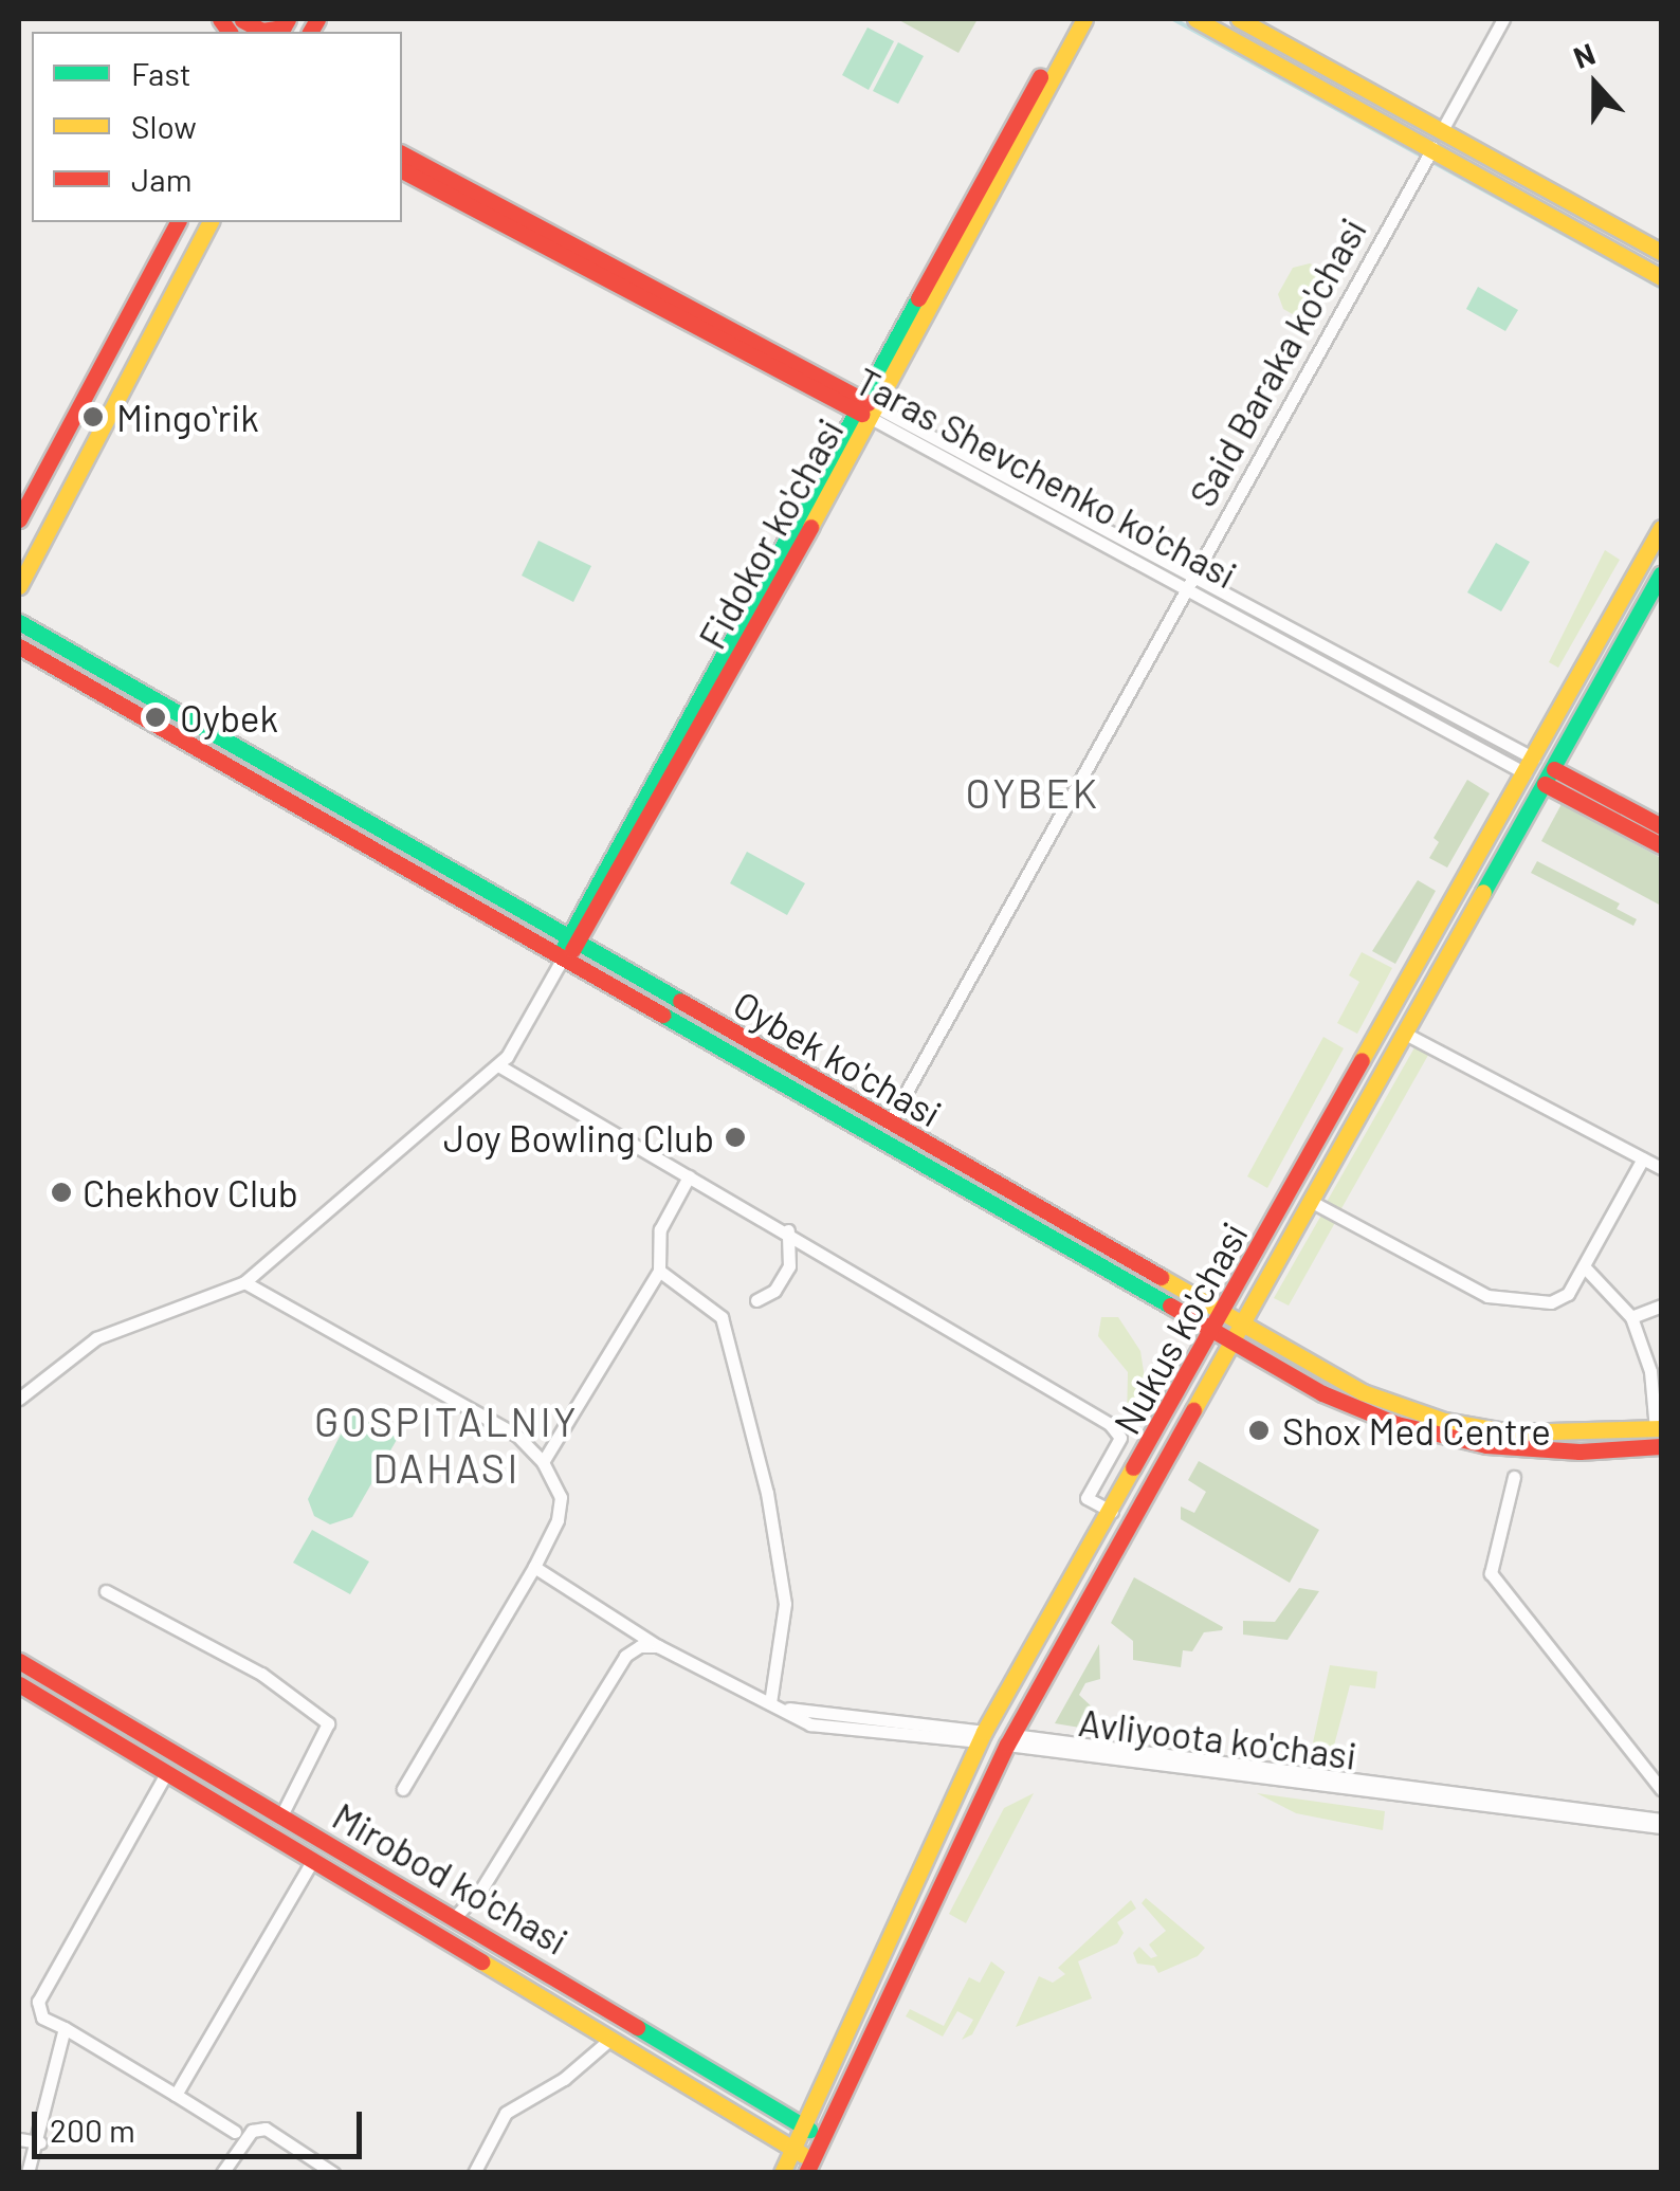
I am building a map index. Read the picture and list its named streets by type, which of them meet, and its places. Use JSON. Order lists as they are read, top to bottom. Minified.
{"streets":{"main road":["Said Baraka ko'chasi","Taras Shevchenko ko'chasi","Fidokor ko'chasi","Oybek ko'chasi","Nukus ko'chasi","Avliyoota ko'chasi","Mirobod ko'chasi"]},"crossings":[["Said Baraka ko'chasi","Taras Shevchenko ko'chasi"],["Said Baraka ko'chasi","Oybek ko'chasi"],["Taras Shevchenko ko'chasi","Fidokor ko'chasi"],["Taras Shevchenko ko'chasi","Nukus ko'chasi"],["Fidokor ko'chasi","Oybek ko'chasi"],["Oybek ko'chasi","Nukus ko'chasi"],["Nukus ko'chasi","Avliyoota ko'chasi"],["Nukus ko'chasi","Mirobod ko'chasi"]],"districts":["OYBEK","GOSPITALNIY DAHASI"],"places":["Mingoʻrik","Oybek","Joy Bowling Club","Chekhov Club","Shox Med Centre"],"legend":["Fast","Slow","Jam"],"scale_bar":"200 m","north":"top"}
